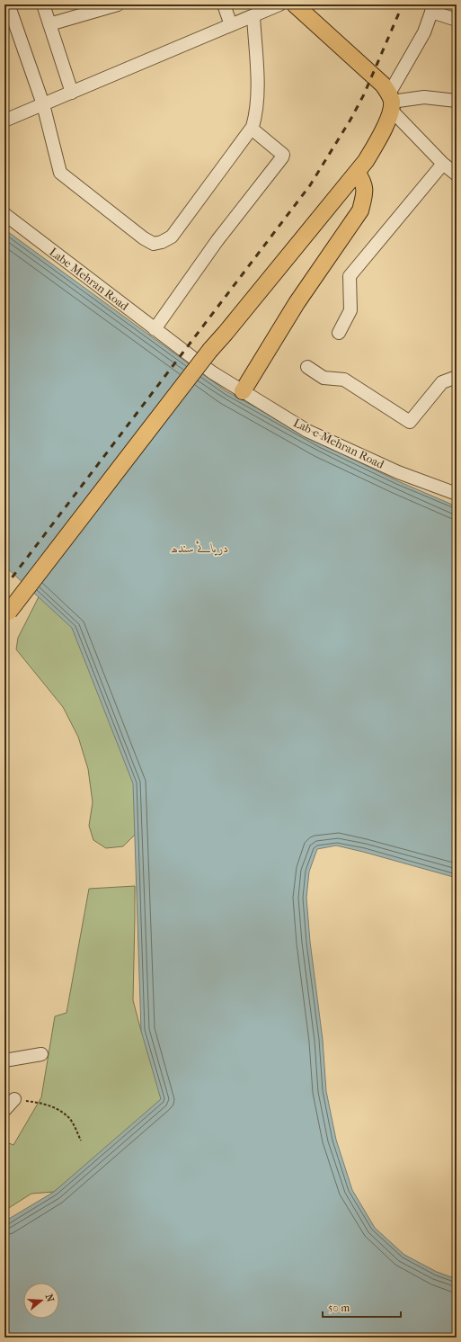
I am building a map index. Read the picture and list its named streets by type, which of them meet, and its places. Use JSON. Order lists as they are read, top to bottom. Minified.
{"streets":{"street":["Labe Mehran Road","Lab-e-Mehran Road"]},"crossings":[["Labe Mehran Road","Lab-e-Mehran Road"]],"water":["دریائے سندھ"],"scale_bar":"50 m","north":"right"}
